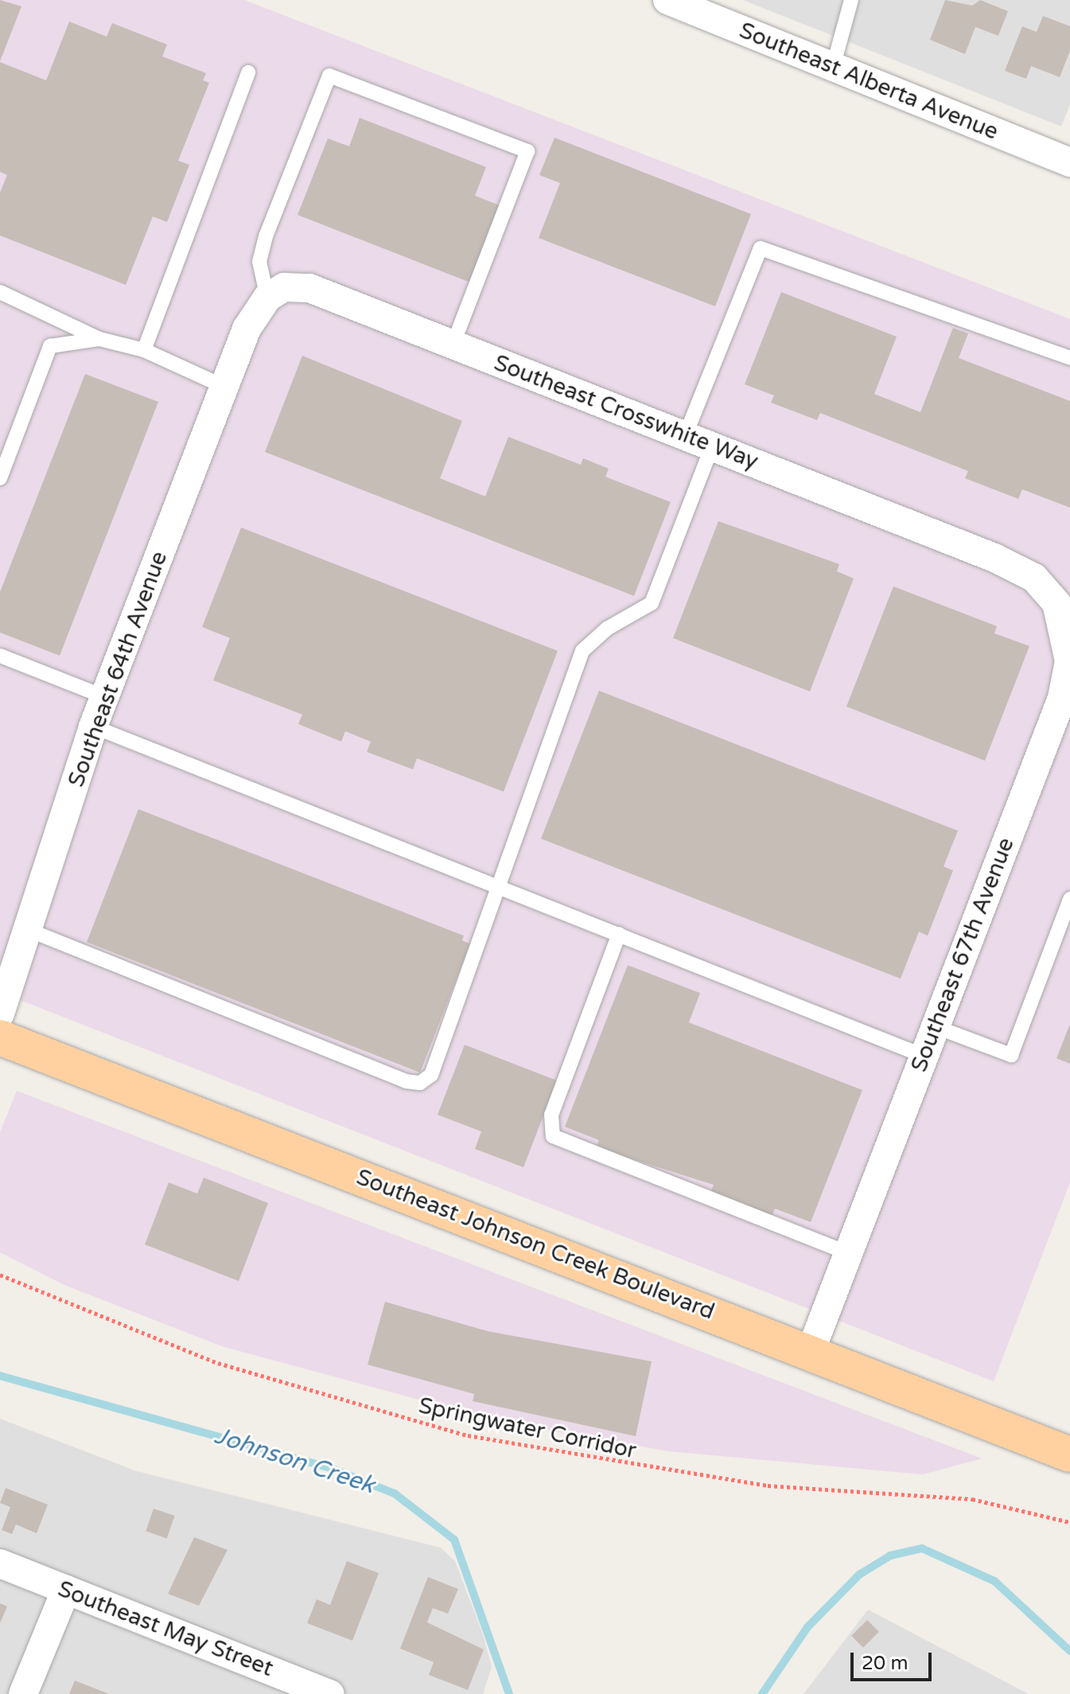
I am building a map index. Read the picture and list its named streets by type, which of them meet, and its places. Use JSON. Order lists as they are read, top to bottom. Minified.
{"streets":{"main road":["Southeast Johnson Creek Boulevard"],"street":["Southeast Alberta Avenue","Southeast Crosswhite Way","Southeast 64th Avenue","Southeast 67th Avenue","Southeast May Street"],"path":["Springwater Corridor"]},"crossings":[["Southeast Crosswhite Way","Southeast 64th Avenue"],["Southeast Crosswhite Way","Southeast 67th Avenue"],["Southeast 67th Avenue","Southeast Johnson Creek Boulevard"]],"water":["Johnson Creek"],"scale_bar":"20 m"}
